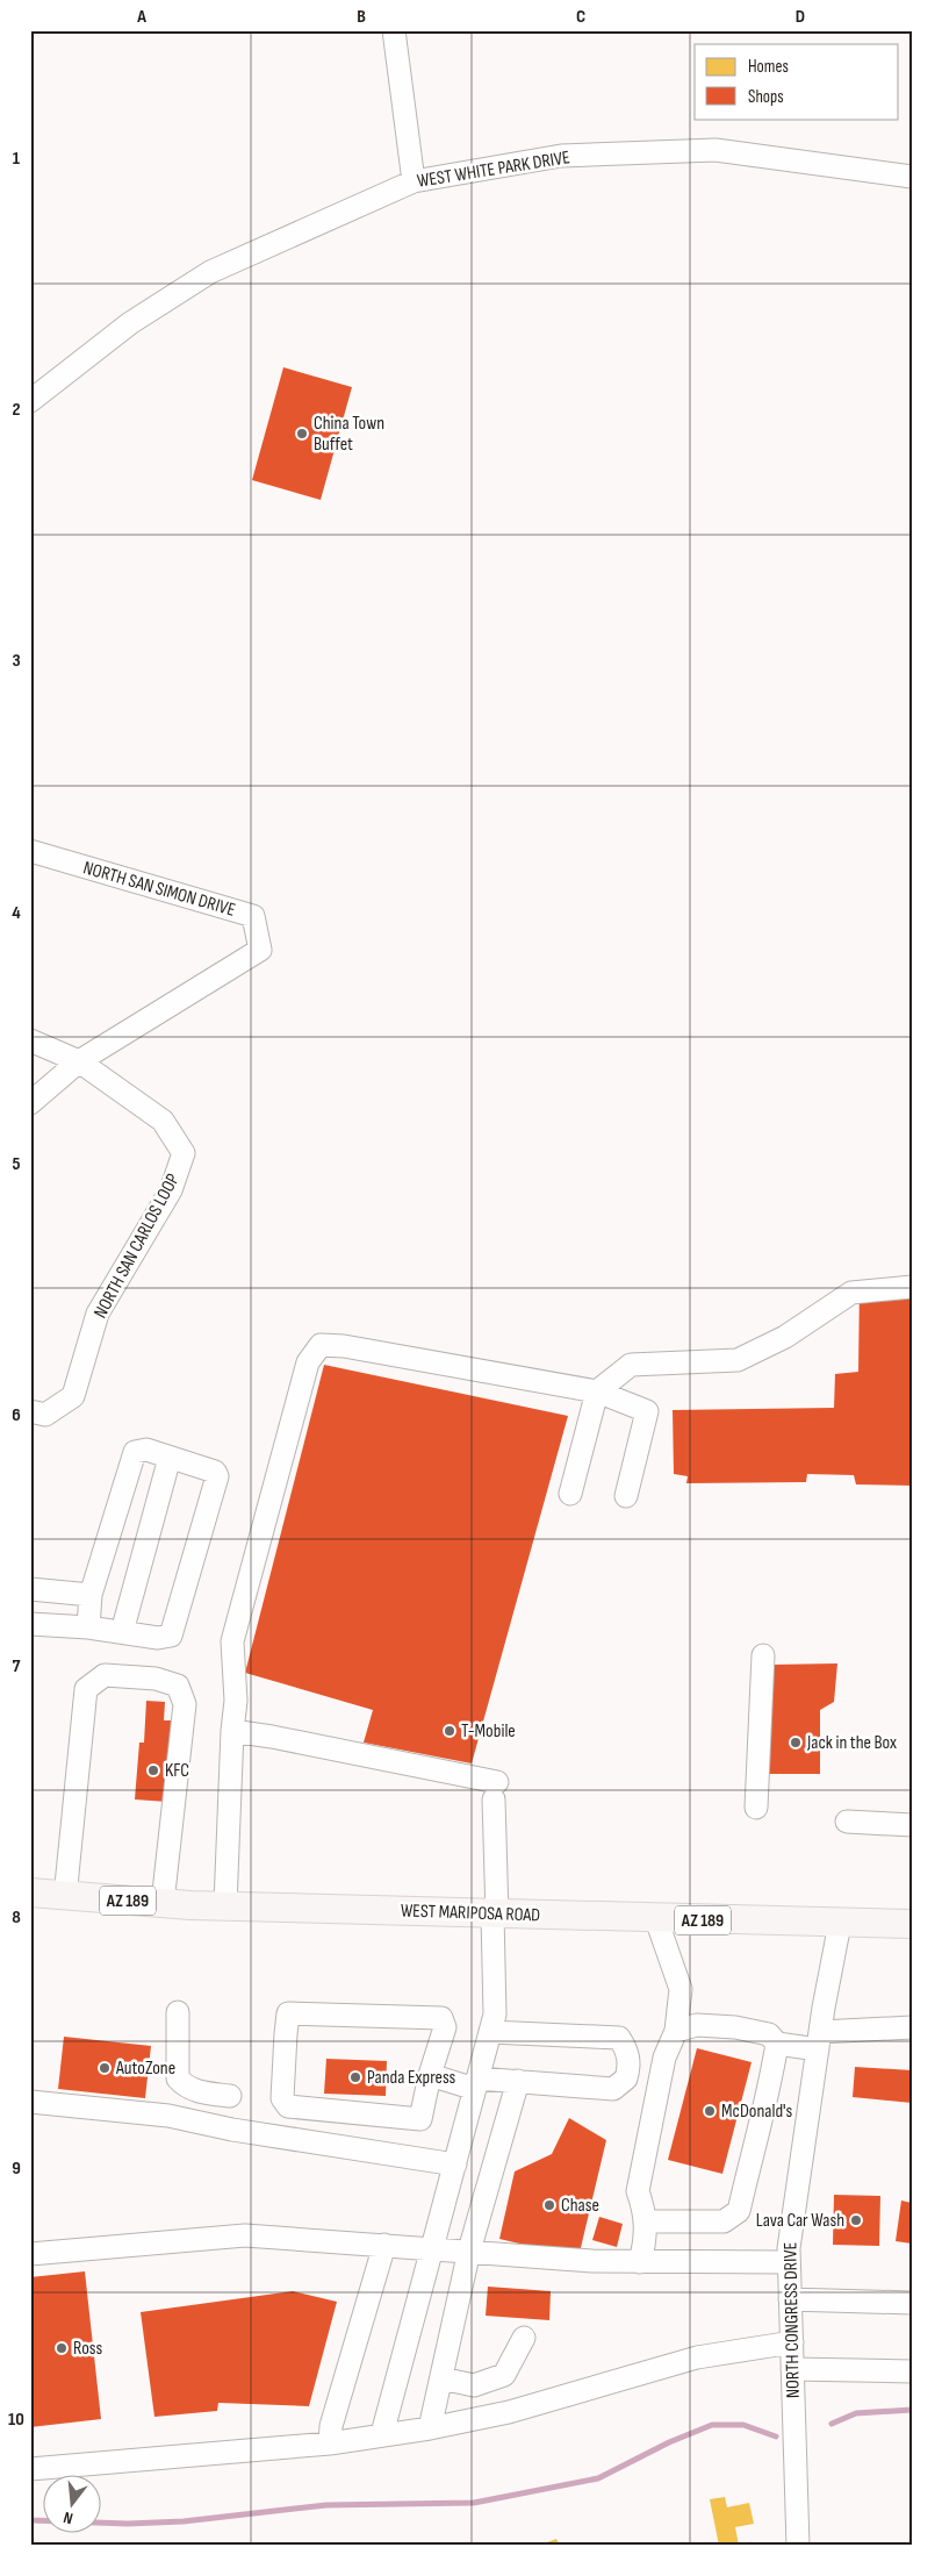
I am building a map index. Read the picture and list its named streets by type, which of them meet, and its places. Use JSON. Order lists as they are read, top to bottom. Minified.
{"streets":{"main road":["AZ 189","WEST MARIPOSA ROAD"],"street":["WEST WHITE PARK DRIVE","NORTH SAN SIMON DRIVE","NORTH SAN CARLOS LOOP","NORTH CONGRESS DRIVE"]},"crossings":[["NORTH SAN SIMON DRIVE","NORTH SAN CARLOS LOOP"],["WEST MARIPOSA ROAD","NORTH CONGRESS DRIVE"]],"places":["China Town Buffet","T-Mobile","Jack in the Box","KFC","AutoZone","Panda Express","McDonald's","Chase","Lava Car Wash","Ross"],"legend":["Homes","Shops"],"north":"bottom","grid":{"columns":["A","B","C","D"],"rows":["1","2","3","4","5","6","7","8","9","10"]}}
